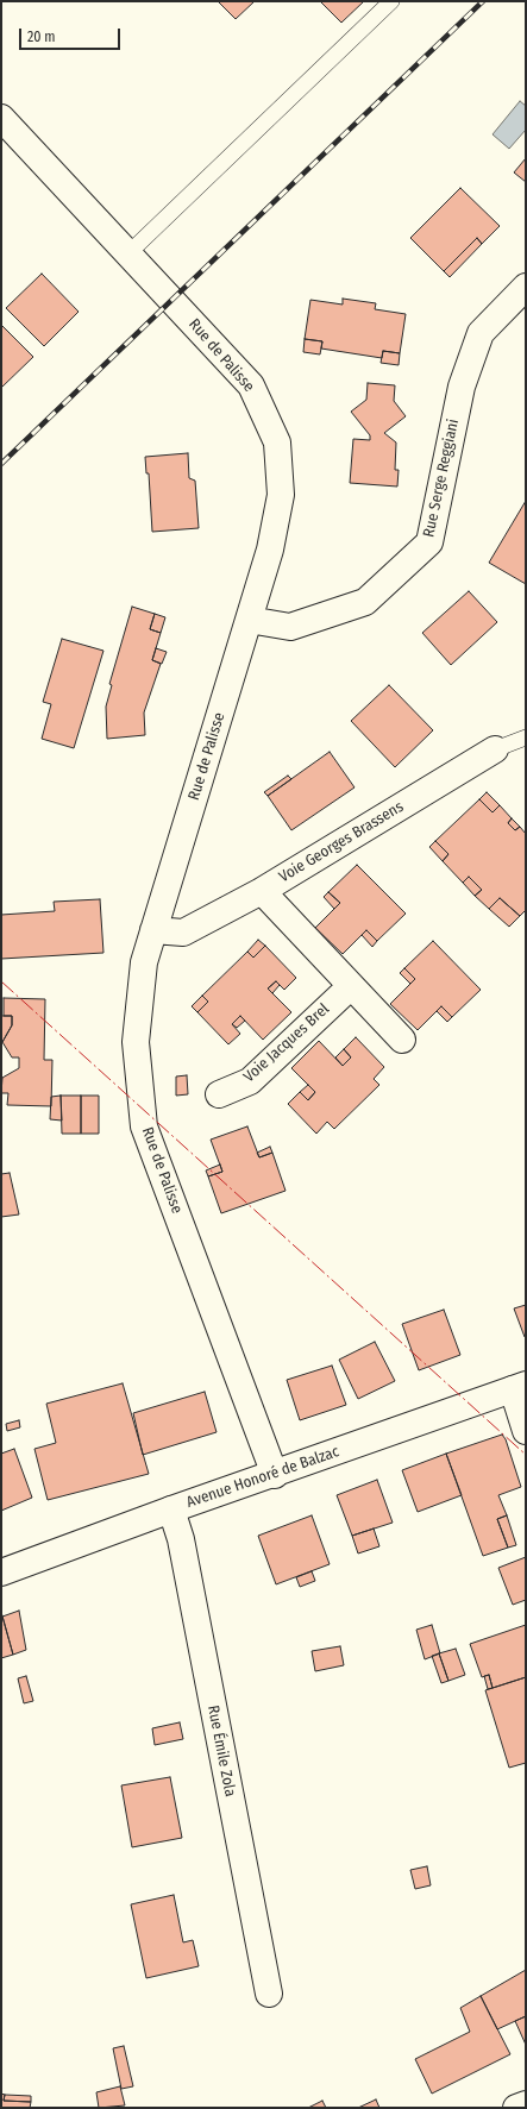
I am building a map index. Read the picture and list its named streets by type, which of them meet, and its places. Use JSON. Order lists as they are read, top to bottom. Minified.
{"streets":{"street":["Rue de Palisse","Rue Serge Reggiani","Voie Georges Brassens","Voie Jacques Brel","Avenue Honoré de Balzac","Rue Émile Zola"]},"crossings":[["Rue de Palisse","Rue Serge Reggiani"],["Rue de Palisse","Voie Georges Brassens"],["Rue de Palisse","Avenue Honoré de Balzac"],["Avenue Honoré de Balzac","Rue Émile Zola"]],"scale_bar":"20 m"}
